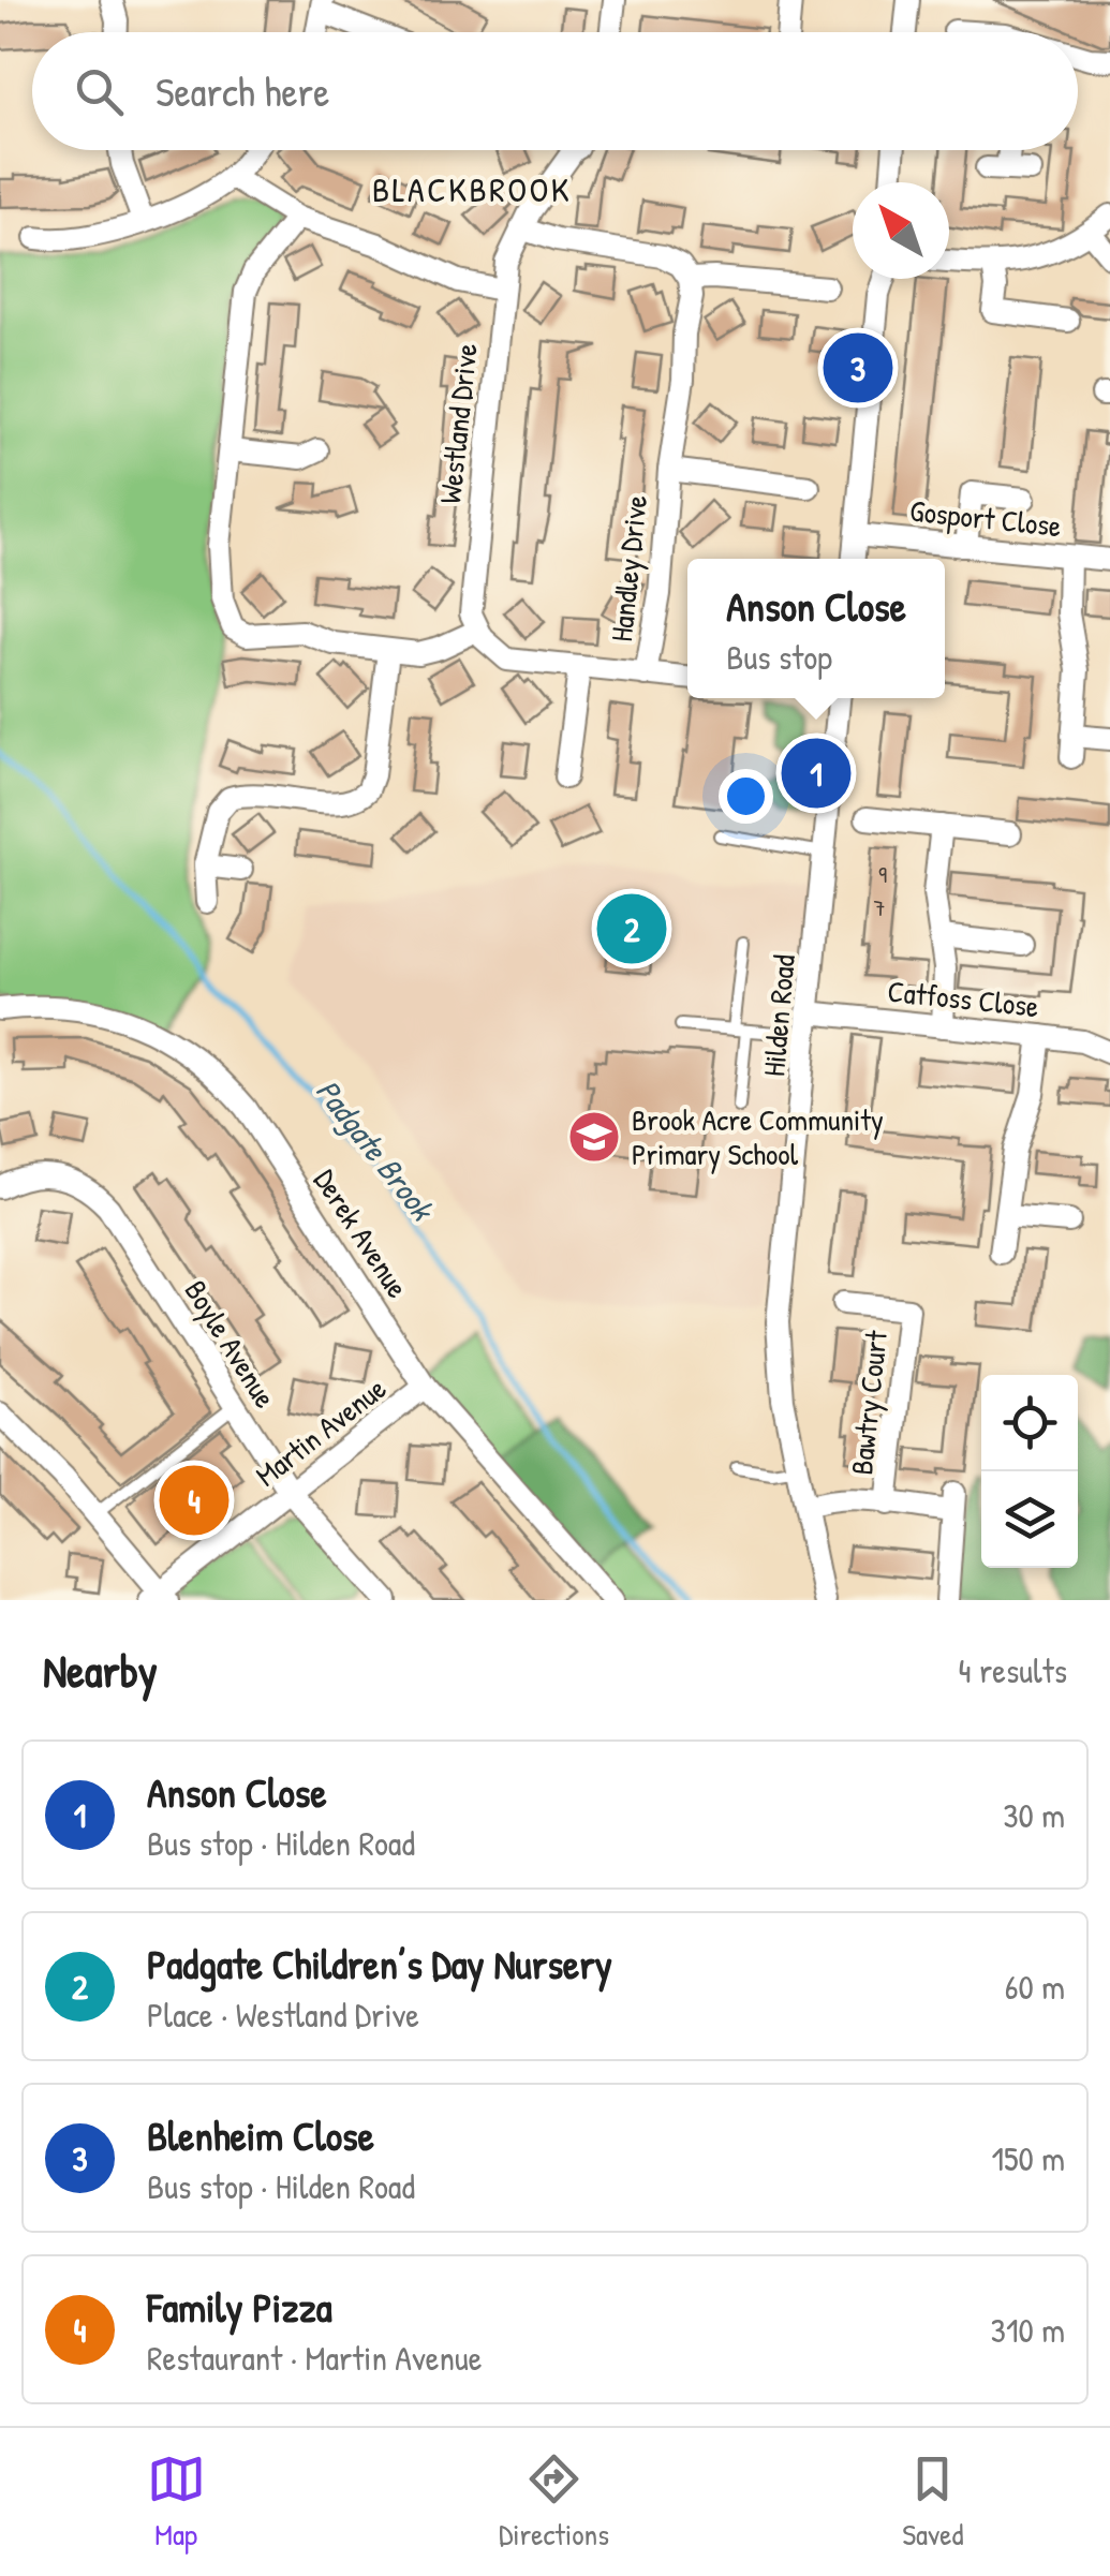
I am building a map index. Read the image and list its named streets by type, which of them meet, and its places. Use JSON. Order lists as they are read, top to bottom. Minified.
{"streets":{"street":["Westland Drive","Gosport Close","Handley Drive","Catfoss Close","Hilden Road","Derek Avenue","Boyle Avenue","Bawtry Court","Martin Avenue"]},"crossings":[["Catfoss Close","Hilden Road"],["Derek Avenue","Martin Avenue"],["Boyle Avenue","Martin Avenue"]],"districts":["BLACKBROOK"],"water":["Padgate Brook"],"places":{"school or university":["Brook Acre Community Primary School"]},"house_numbers":["9","7"],"north":"top left","page":{"search":"Search here","pins":["3","1","2","4"],"popup":["Anson Close","Bus stop"],"heading":["Nearby","4 results"],"list":[{"mark":"1","name":"Anson Close","note":"Bus stop · Hilden Road","value":"30 m"},{"mark":"2","name":"Padgate Children’s Day Nursery","note":"Place · Westland Drive","value":"60 m"},{"mark":"3","name":"Blenheim Close","note":"Bus stop · Hilden Road","value":"150 m"},{"mark":"4","name":"Family Pizza","note":"Restaurant · Martin Avenue","value":"310 m"}],"nav":["Map","Directions","Saved"]}}
